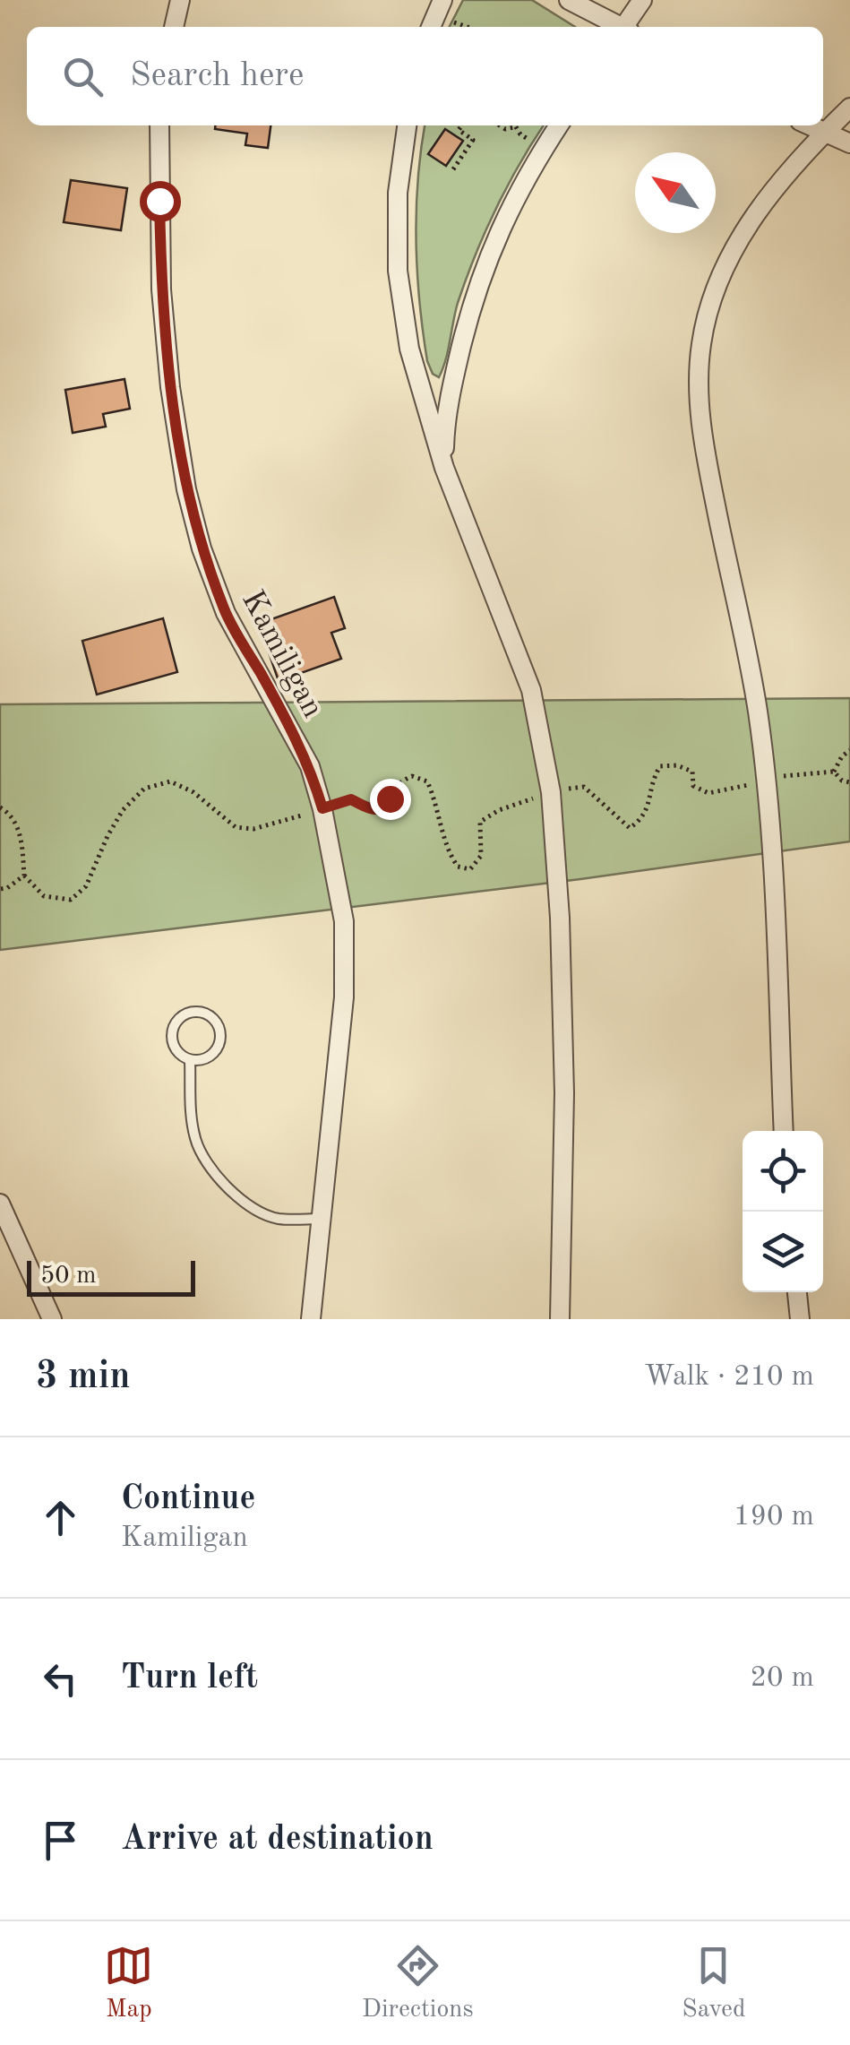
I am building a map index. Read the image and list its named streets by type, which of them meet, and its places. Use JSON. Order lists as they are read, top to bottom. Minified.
{"streets":{"street":["Kamiligan"]},"scale_bar":"50 m","north":"top left","page":{"search":"Search here","scale":"50 m","heading":["3 min","Walk · 210 m"],"list":[["Continue","Kamiligan","190 m"],["Turn left","20 m"],"Arrive at destination"],"nav":["Map","Directions","Saved"]}}
